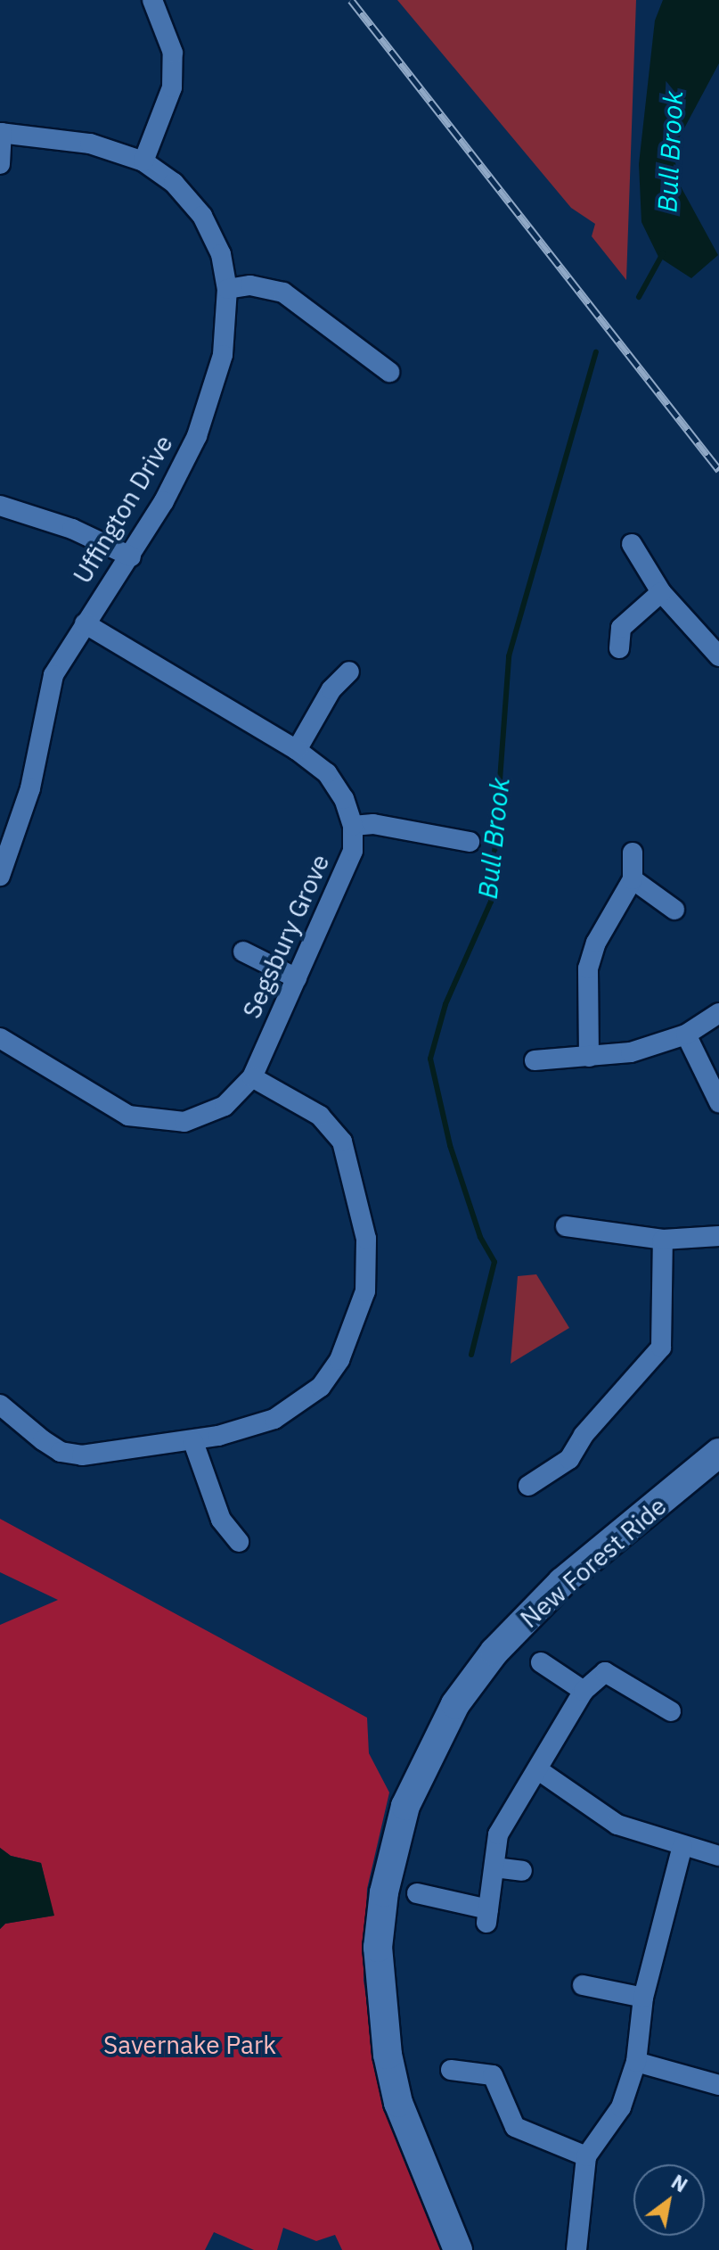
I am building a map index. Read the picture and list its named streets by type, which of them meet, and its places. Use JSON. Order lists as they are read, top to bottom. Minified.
{"streets":{"main road":["New Forest Ride"],"street":["Uffington Drive","Segsbury Grove"]},"crossings":[["Uffington Drive","Segsbury Grove"]],"water":["Bull Brook"],"parks":["Savernake Park"],"north":"top right"}
